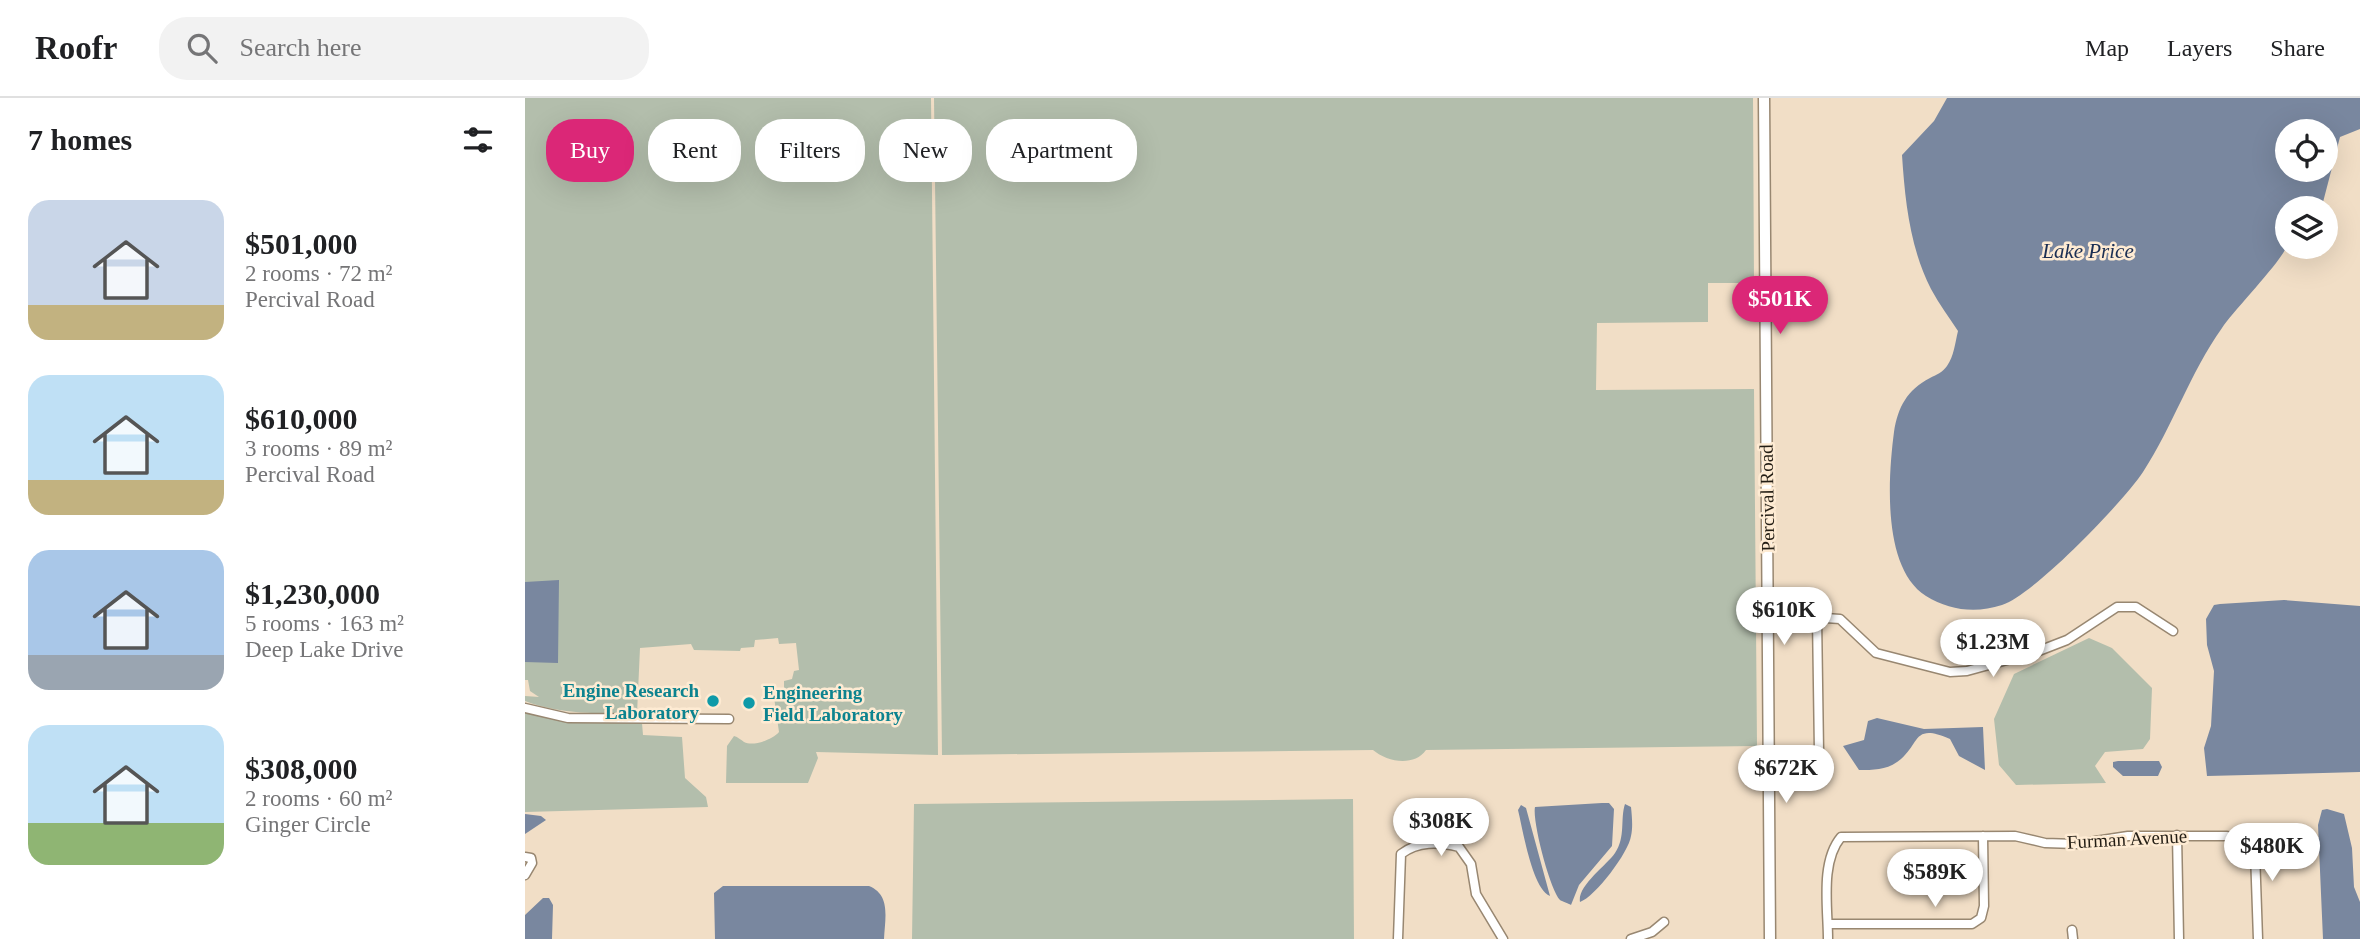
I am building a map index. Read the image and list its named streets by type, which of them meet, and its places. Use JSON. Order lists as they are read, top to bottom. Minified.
{"streets":{"street":["Percival Road","Furman Avenue"]},"water":["Lake Price"],"places":["Engine Research Laboratory","Engineering Field Laboratory"],"page":{"header":"Roofr","search":"Search here","nav":["Map","Layers","Share"],"heading":"7 homes","chip":["Buy","Rent","Filters","New","Apartment"],"list":[{"name":"$501,000","note":"2 rooms · 72 m² · Percival Road"},{"name":"$610,000","note":"3 rooms · 89 m² · Percival Road"},{"name":"$1,230,000","note":"5 rooms · 163 m² · Deep Lake Drive"},{"name":"$308,000","note":"2 rooms · 60 m² · Ginger Circle"}],"price":["$501K","$610K","$1.23M","$672K","$308K","$480K","$589K"]}}
